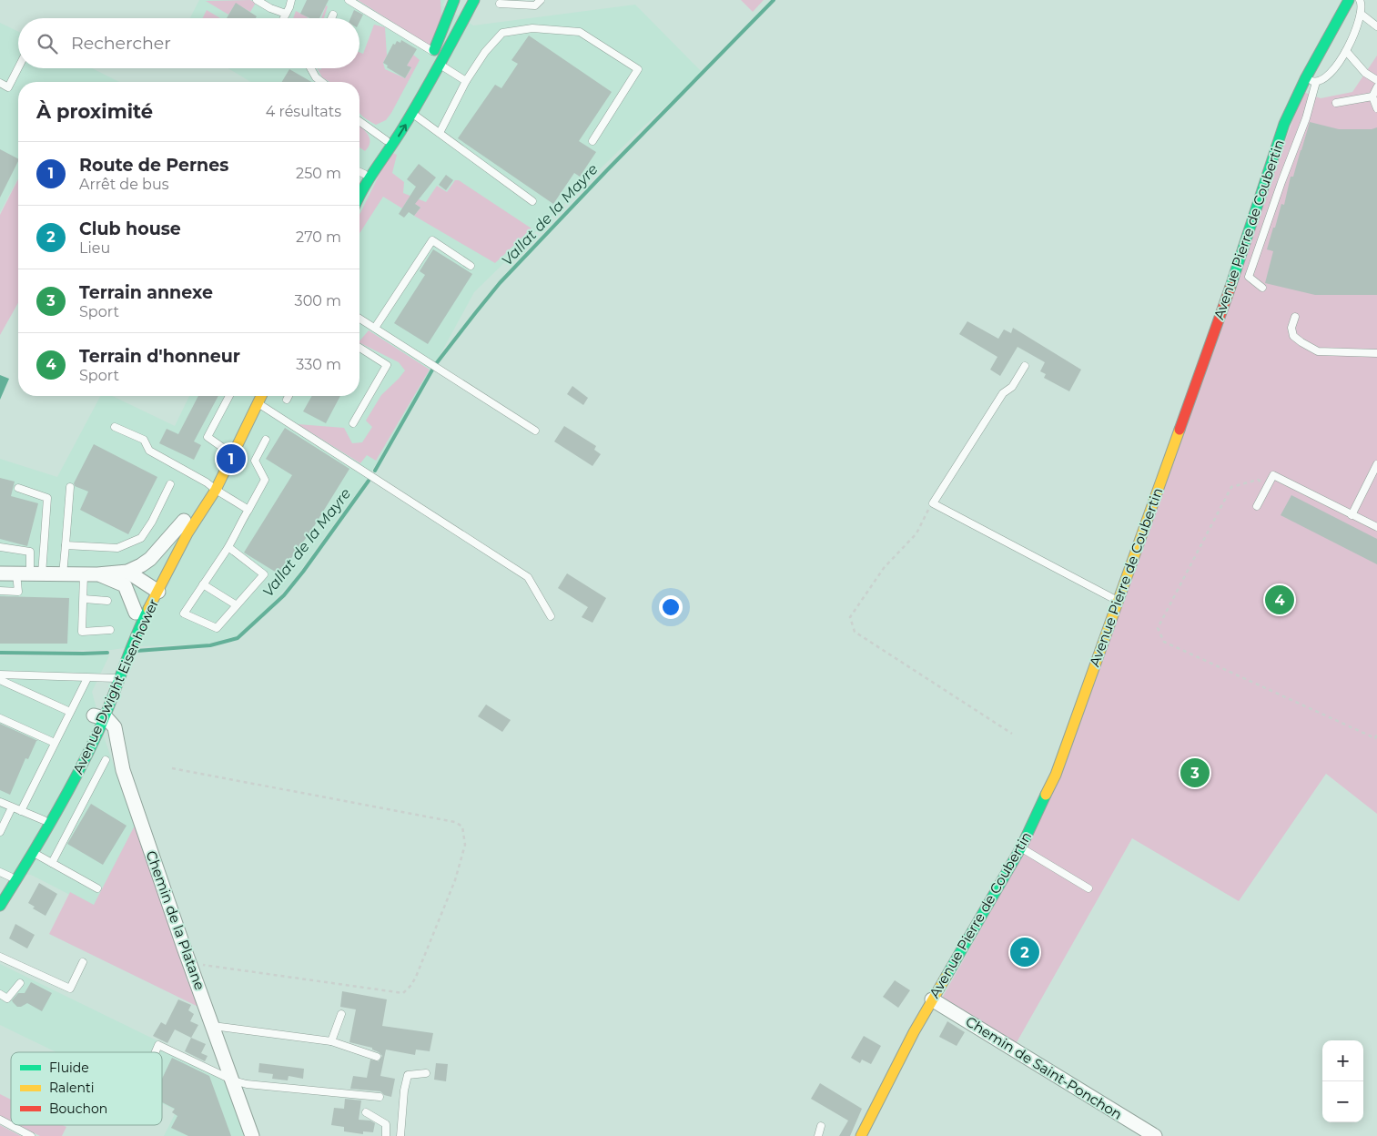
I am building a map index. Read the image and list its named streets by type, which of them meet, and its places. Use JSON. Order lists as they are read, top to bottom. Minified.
{"streets":{"main road":["Avenue Pierre de Coubertin","Avenue Dwight Eisenhower"],"street":["Chemin de la Platane","Chemin de Saint-Ponchon"]},"crossings":[["Avenue Pierre de Coubertin","Chemin de Saint-Ponchon"],["Avenue Dwight Eisenhower","Chemin de la Platane"]],"water":["Vallat de la Mayre"],"legend":["Fluide","Ralenti","Bouchon"],"page":{"search":"Rechercher","heading":["À proximité","4 résultats"],"list":[{"mark":"1","name":"Route de Pernes","note":"Arrêt de bus","value":"250 m"},{"mark":"2","name":"Club house","note":"Lieu","value":"270 m"},{"mark":"3","name":"Terrain annexe","note":"Sport","value":"300 m"},{"mark":"4","name":"Terrain d'honneur","note":"Sport","value":"330 m"}],"pins":["1","4","3","2"],"map_buttons":["+","−"]}}
